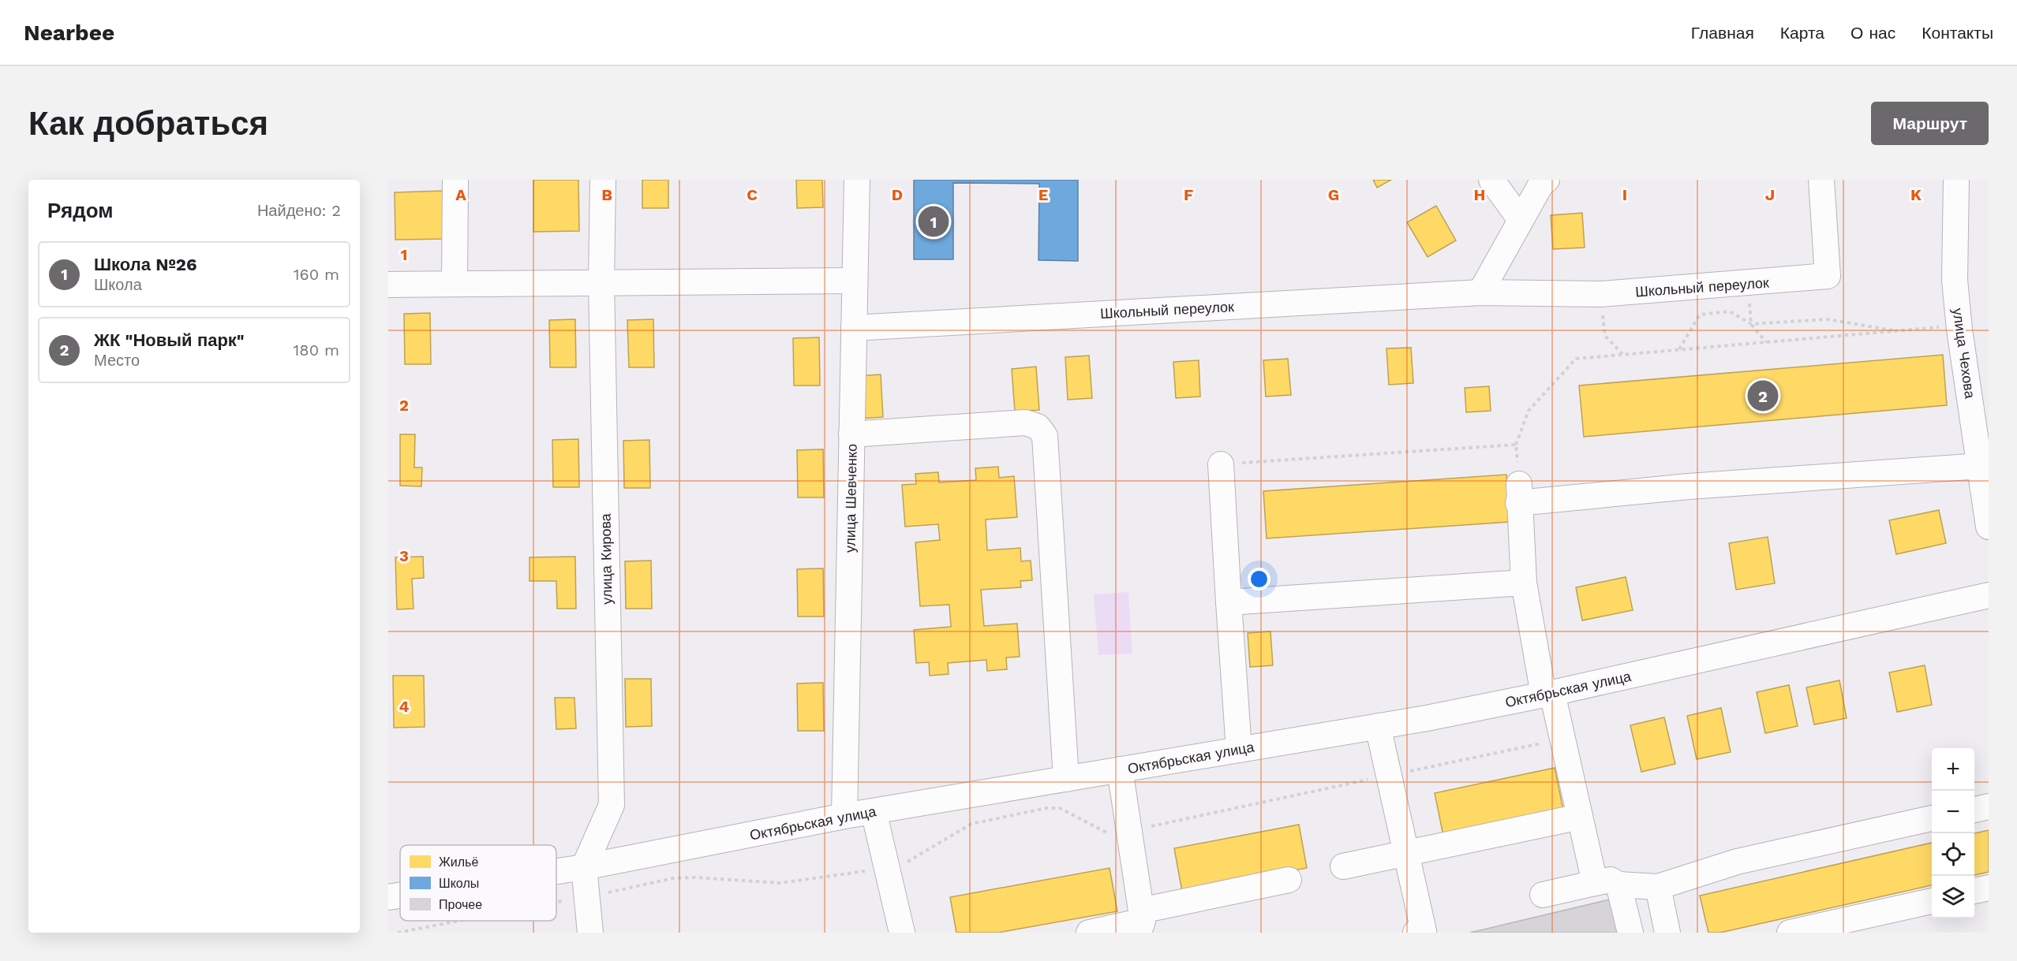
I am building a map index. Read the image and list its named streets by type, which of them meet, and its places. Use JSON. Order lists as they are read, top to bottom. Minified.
{"streets":{"street":["Школьный переулок","улица Чехова","улица Шевченко","улица Кирова","Октябрьская улица"]},"crossings":[["Школьный переулок","улица Шевченко"],["улица Шевченко","Октябрьская улица"],["улица Кирова","Октябрьская улица"]],"legend":["Жильё","Школы","Прочее"],"page":{"header":"Nearbee","nav":["Главная","Карта","О нас","Контакты"],"buttons":"Маршрут","title":"Как добраться","heading":["Рядом","Найдено: 2"],"pins":["1","2"],"list":[{"mark":"1","name":"Школа №26","note":"Школа","value":"160 m"},{"mark":"2","name":"ЖК \"Новый парк\"","note":"Место","value":"180 m"}],"map_buttons":["+","−"]},"grid":{"columns":["A","B","C","D","E","F","G","H","I","J","K"],"rows":["1","2","3","4"]}}
